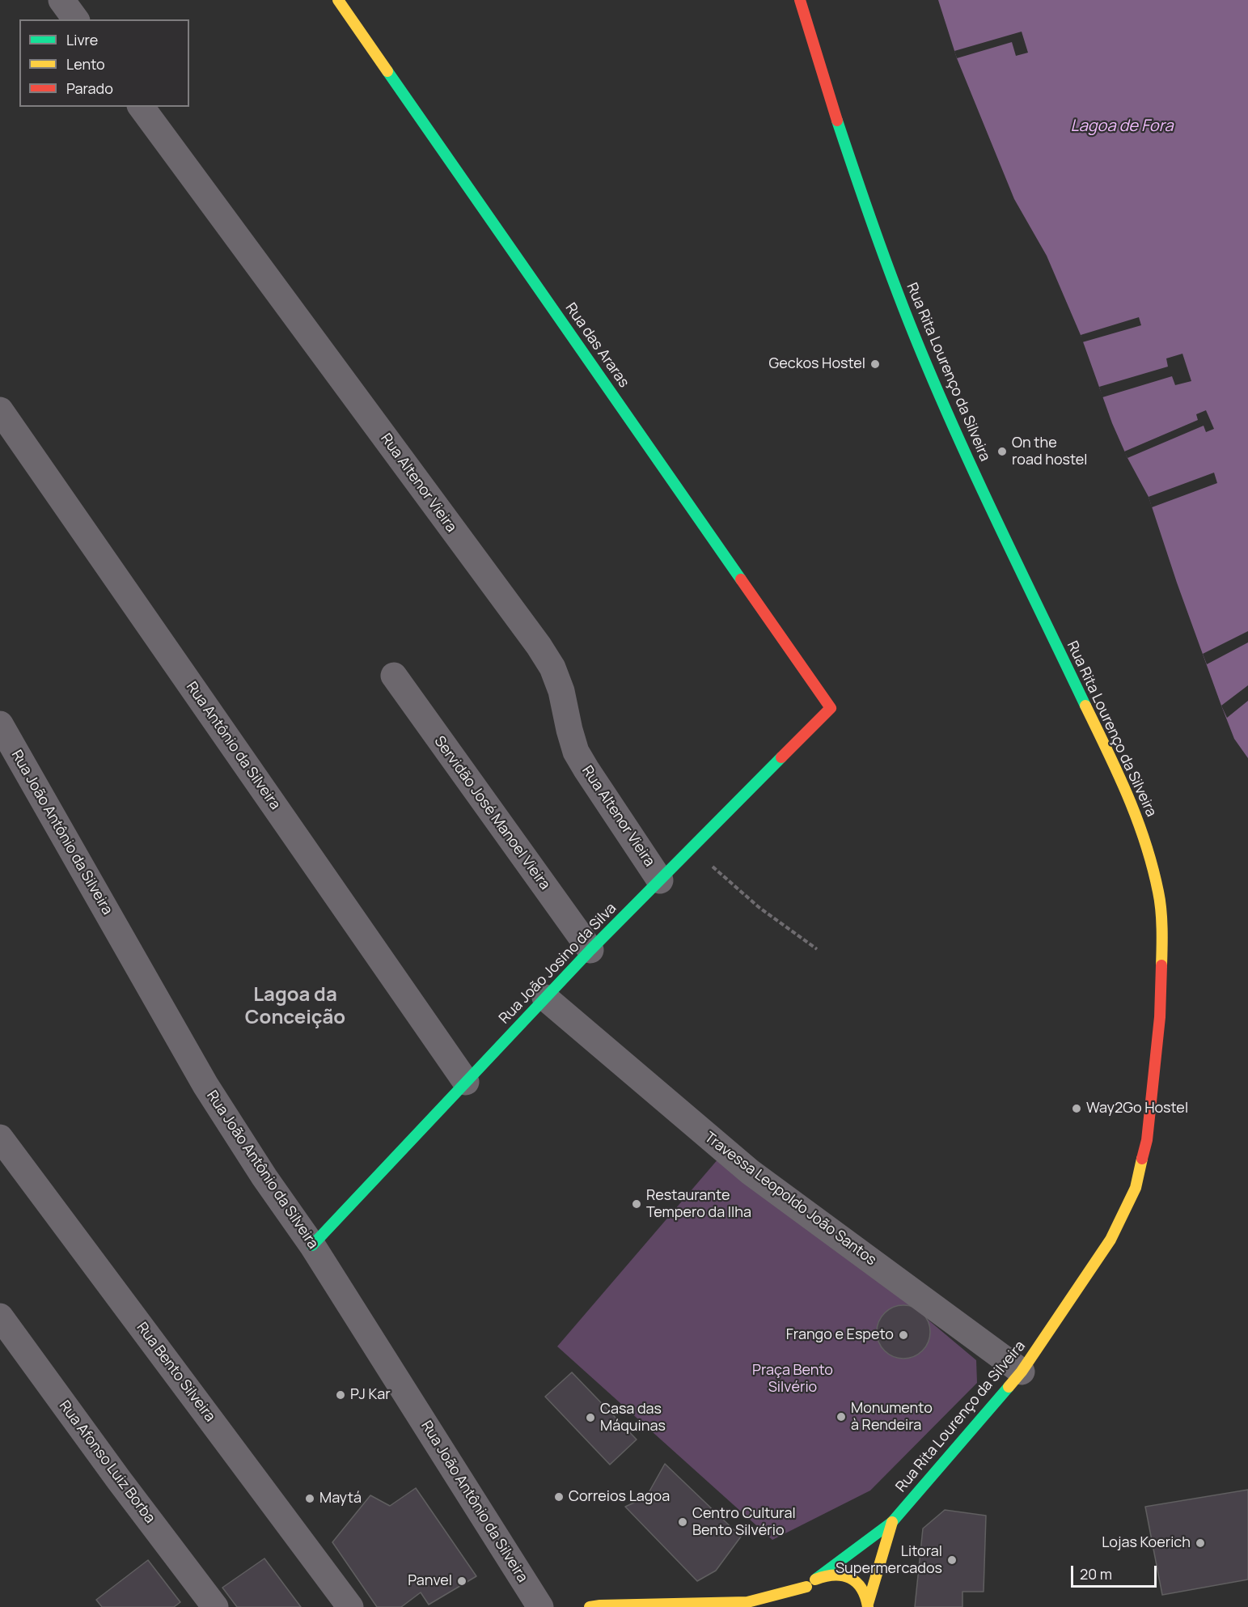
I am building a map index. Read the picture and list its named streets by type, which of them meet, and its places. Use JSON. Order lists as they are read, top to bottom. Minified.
{"streets":{"street":["Rua das Araras","Rua Rita Lourenço da Silveira","Rua Altenor Vieira","Rua Antônio da Silveira","Servidão José Manoel Vieira","Rua João Antônio da Silveira","Rua João Josino da Silva","Travessa Leopoldo João Santos","Rua Bento Silveira","Rua Afonso Luiz Borba"]},"crossings":[["Rua das Araras","Rua João Josino da Silva"],["Rua Rita Lourenço da Silveira","Travessa Leopoldo João Santos"],["Rua Altenor Vieira","Rua João Josino da Silva"],["Rua Antônio da Silveira","Rua João Josino da Silva"],["Servidão José Manoel Vieira","Rua João Josino da Silva"],["Rua João Antônio da Silveira","Rua João Josino da Silva"],["Rua João Josino da Silva","Travessa Leopoldo João Santos"]],"districts":["Lagoa da Conceição"],"water":["Lagoa de Fora"],"parks":["Praça Bento Silvério"],"places":["Geckos Hostel","On the road hostel","Way2Go Hostel","Restaurante Tempero da Ilha","Frango e Espeto","PJ Kar","Monumento à Rendeira","Casa das Máquinas","Correios Lagoa","Maytá","Centro Cultural Bento Silvério","Lojas Koerich","Litoral Supermercados","Panvel"],"legend":["Livre","Lento","Parado"],"scale_bar":"20 m"}
